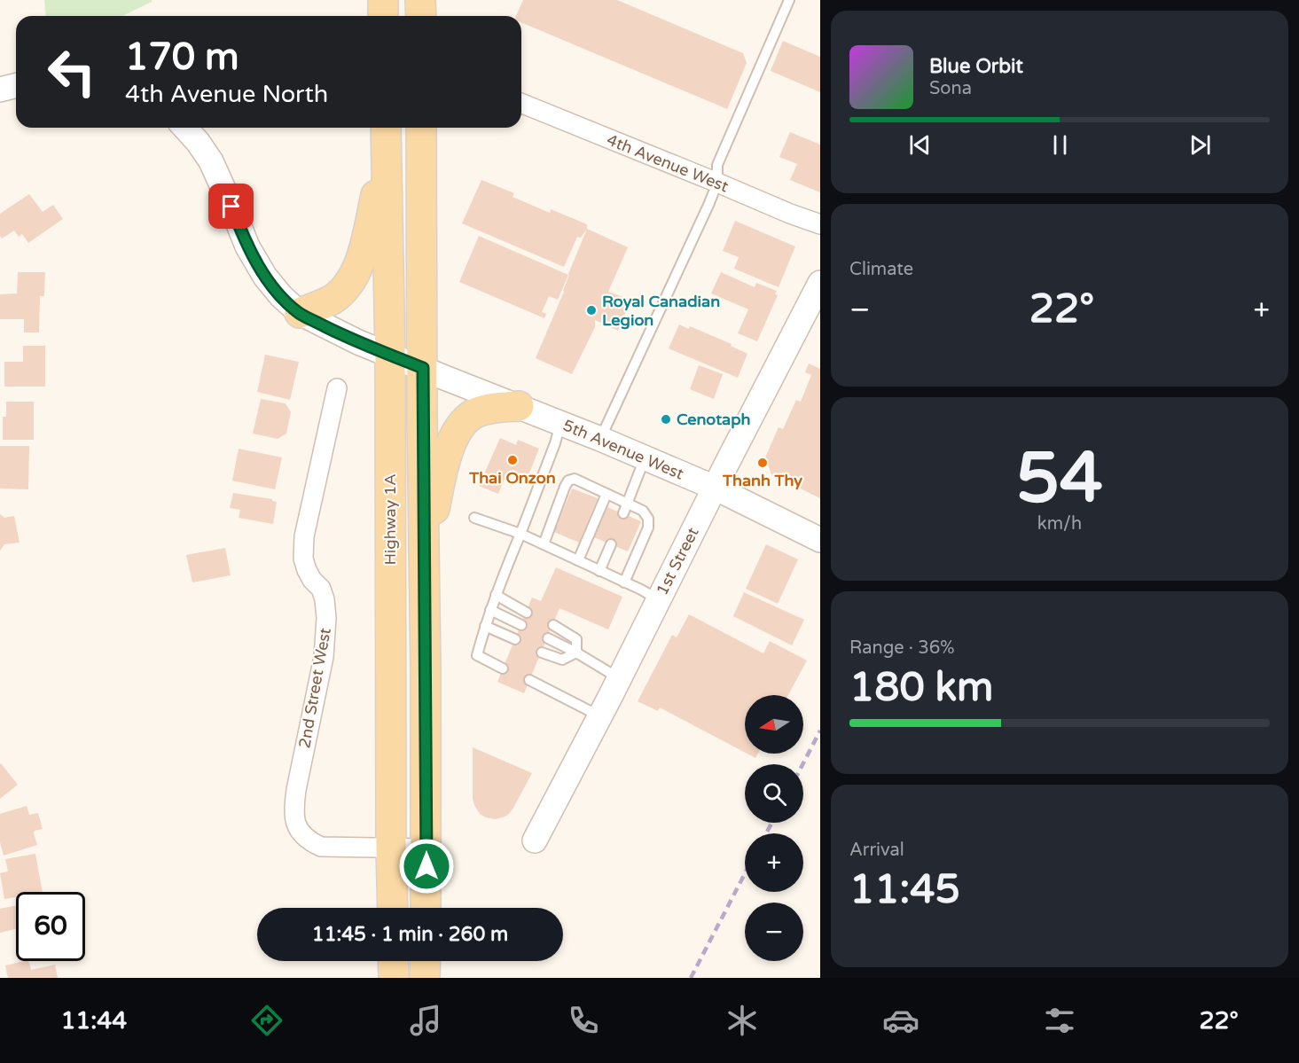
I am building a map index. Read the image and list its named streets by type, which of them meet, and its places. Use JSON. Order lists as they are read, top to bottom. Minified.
{"streets":{"main road":["Highway 1A"],"street":["4th Avenue West","5th Avenue West","1st Street","2nd Street West"]},"crossings":[["5th Avenue West","Highway 1A"],["5th Avenue West","1st Street"],["Highway 1A","2nd Street West"]],"places":["Royal Canadian Legion","Cenotaph","Thai Onzon","Thanh Thy"],"north":"left","page":{"turn":["170 m","4th Avenue North"],"song":["Blue Orbit","Sona"],"tile":["Climate",["54","km/h"],["Range · 36%","180 km"],["Arrival","11:45"]],"heat":["−","22°","+"],"map_buttons":["+","−"],"limit":"60","trip":"11:45 · 1 min · 260 m","tabs":["11:44","22°"]}}
